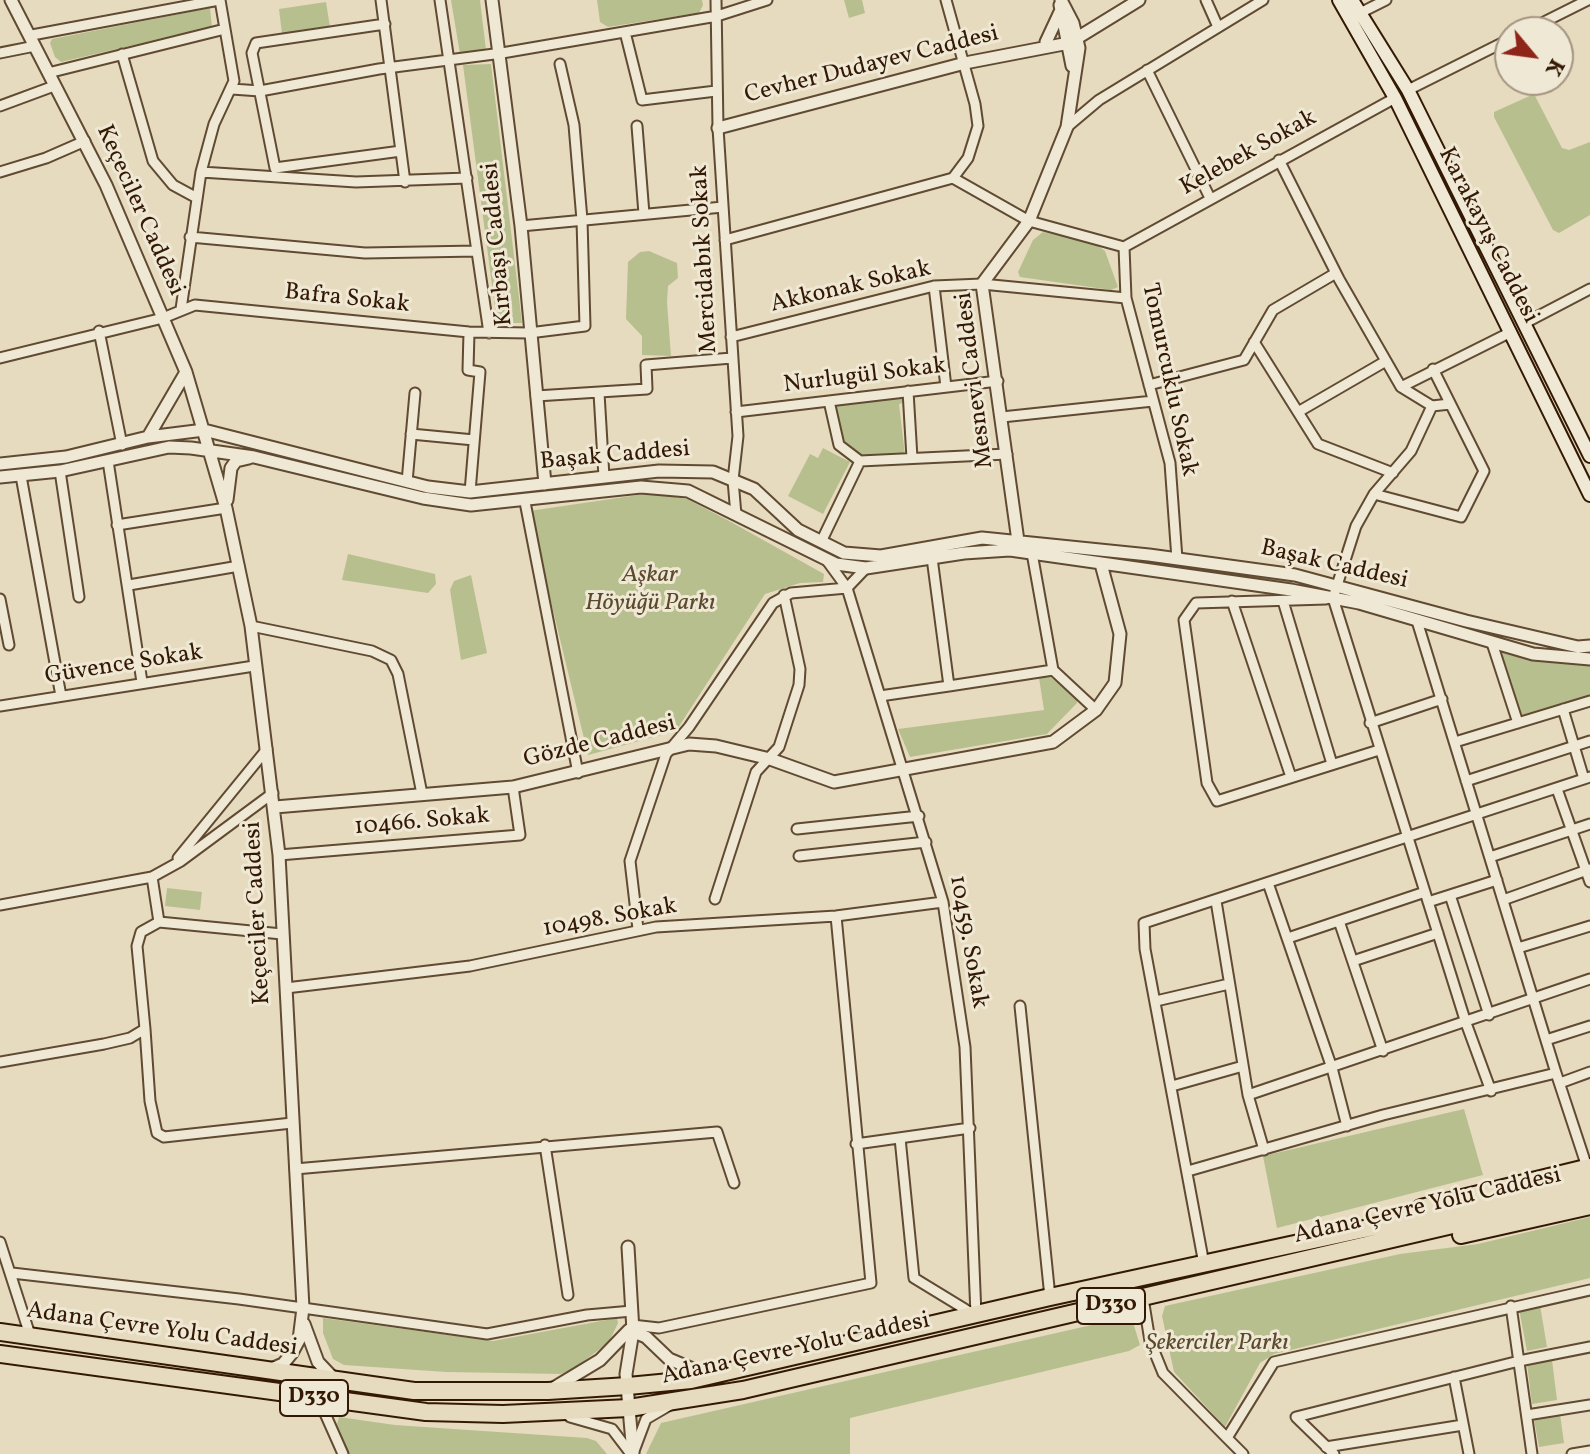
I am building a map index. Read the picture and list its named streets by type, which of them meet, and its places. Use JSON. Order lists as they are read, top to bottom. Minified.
{"streets":{"highway":["Adana Çevre Yolu Caddesi","D330"],"main road":["Karakayış Caddesi"],"street":["Cevher Dudayev Caddesi","Kelebek Sokak","Keçeciler Caddesi","Kırbaşı Caddesi","Mercidabık Sokak","Akkonak Sokak","Bafra Sokak","Nurlugül Sokak","Mesnevi Caddesi","Tomurcuklu Sokak","Başak Caddesi","Güvence Sokak","Gözde Caddesi","10466. Sokak","10498. Sokak","10459. Sokak"]},"crossings":[["Cevher Dudayev Caddesi","Mercidabık Sokak"],["Cevher Dudayev Caddesi","Mesnevi Caddesi"],["Kelebek Sokak","Karakayış Caddesi"],["Kelebek Sokak","Tomurcuklu Sokak"],["Keçeciler Caddesi","Bafra Sokak"],["Keçeciler Caddesi","Başak Caddesi"],["Keçeciler Caddesi","Güvence Sokak"],["Keçeciler Caddesi","Gözde Caddesi"],["Keçeciler Caddesi","10466. Sokak"],["Keçeciler Caddesi","10498. Sokak"],["Kırbaşı Caddesi","Bafra Sokak"],["Kırbaşı Caddesi","Başak Caddesi"],["Mercidabık Sokak","Akkonak Sokak"],["Mercidabık Sokak","Nurlugül Sokak"],["Mercidabık Sokak","Başak Caddesi"],["Akkonak Sokak","Mesnevi Caddesi"],["Akkonak Sokak","Tomurcuklu Sokak"],["Nurlugül Sokak","Mesnevi Caddesi"],["Mesnevi Caddesi","Başak Caddesi"],["Tomurcuklu Sokak","Başak Caddesi"],["Başak Caddesi","Gözde Caddesi"],["Başak Caddesi","10459. Sokak"],["Gözde Caddesi","10466. Sokak"],["Gözde Caddesi","10459. Sokak"],["10498. Sokak","10459. Sokak"],["10459. Sokak","Adana Çevre Yolu Caddesi"]],"parks":["Aşkar Höyüğü Parkı","Şekerciler Parkı"],"north":"bottom right"}
